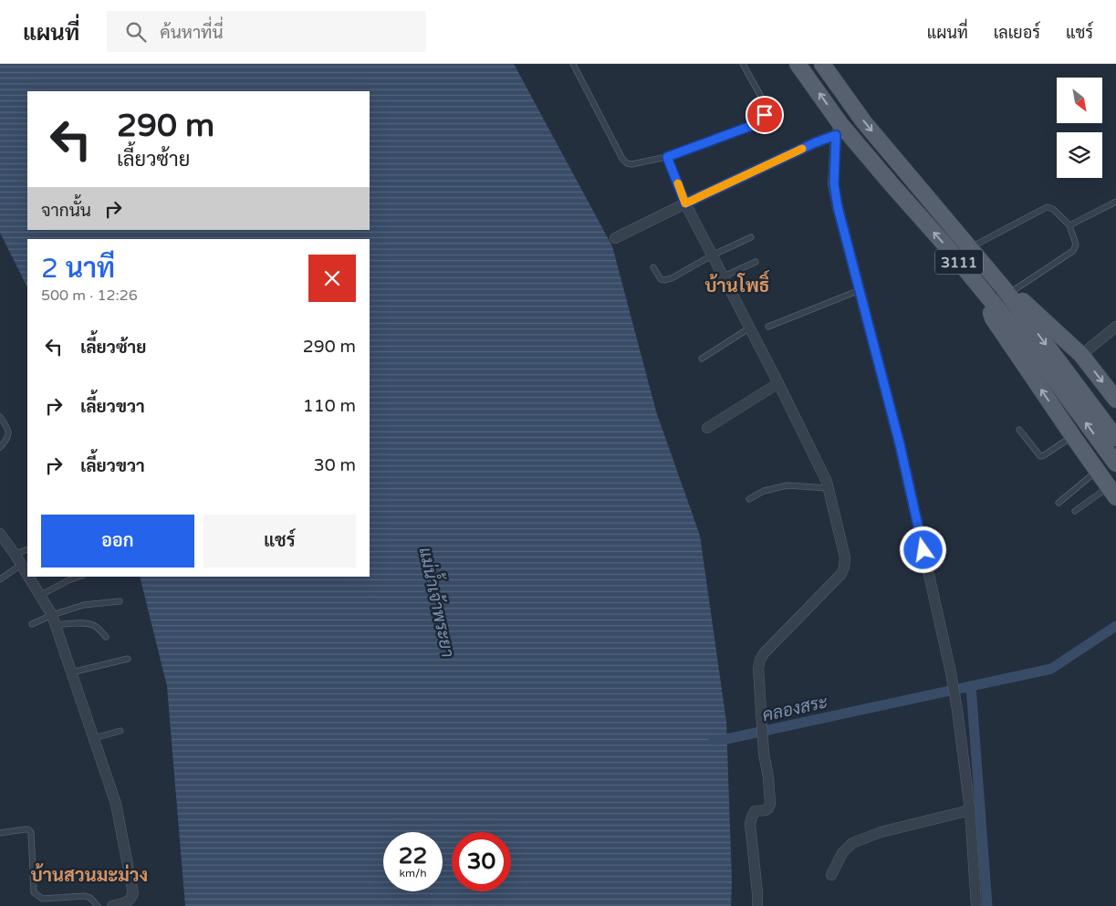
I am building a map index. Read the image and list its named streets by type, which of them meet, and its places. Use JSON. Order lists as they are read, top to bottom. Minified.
{"streets":{"main road":["3111"]},"districts":["บ้านโพธิ์","บ้านสวนมะม่วง"],"water":["แม่น้ำเจ้าพระยา","คลองสระ"],"north":"bottom right","page":{"header":"แผนที่","search":"ค้นหาที่นี่","nav":["แผนที่","เลเยอร์","แชร์"],"turn":["290 m","เลี้ยวซ้าย"],"then":"จากนั้น","heading":["2 นาที","500 m · 12:26"],"list":[{"name":"เลี้ยวซ้าย","value":"290 m"},{"name":"เลี้ยวขวา","value":"110 m"},{"name":"เลี้ยวขวา","value":"30 m"}],"buttons":["ออก","แชร์"],"speed":"22 km/h","limit":"30"}}
